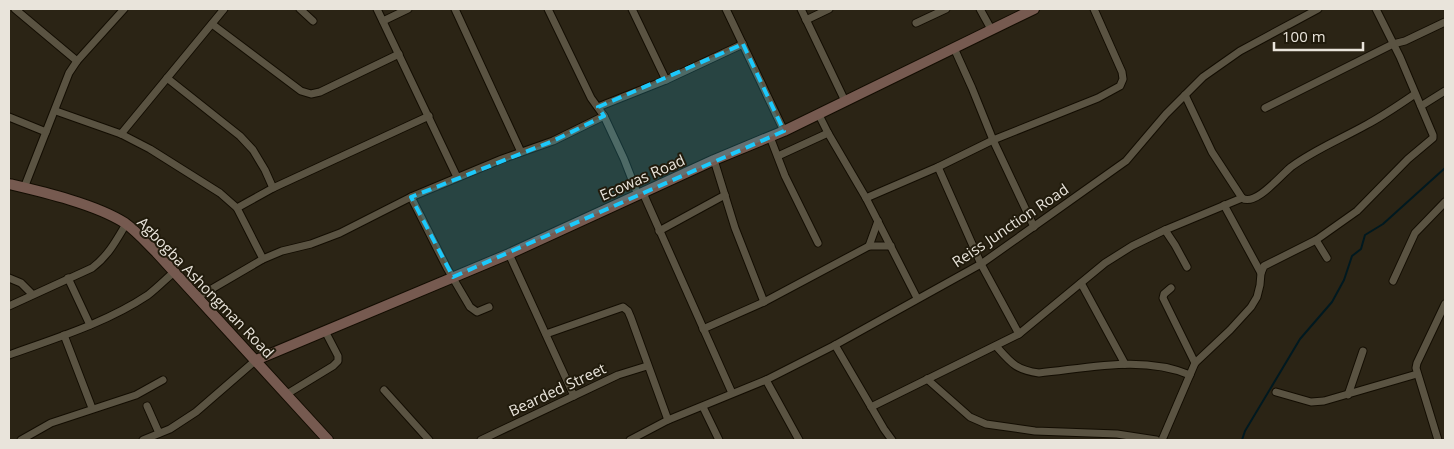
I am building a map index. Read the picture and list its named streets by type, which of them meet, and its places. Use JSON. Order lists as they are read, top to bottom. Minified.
{"streets":{"street":["Ecowas Road","Reiss Junction Road","Agbogba Ashongman Road","Bearded Street"]},"crossings":[["Ecowas Road","Agbogba Ashongman Road"]],"scale_bar":"100 m"}
